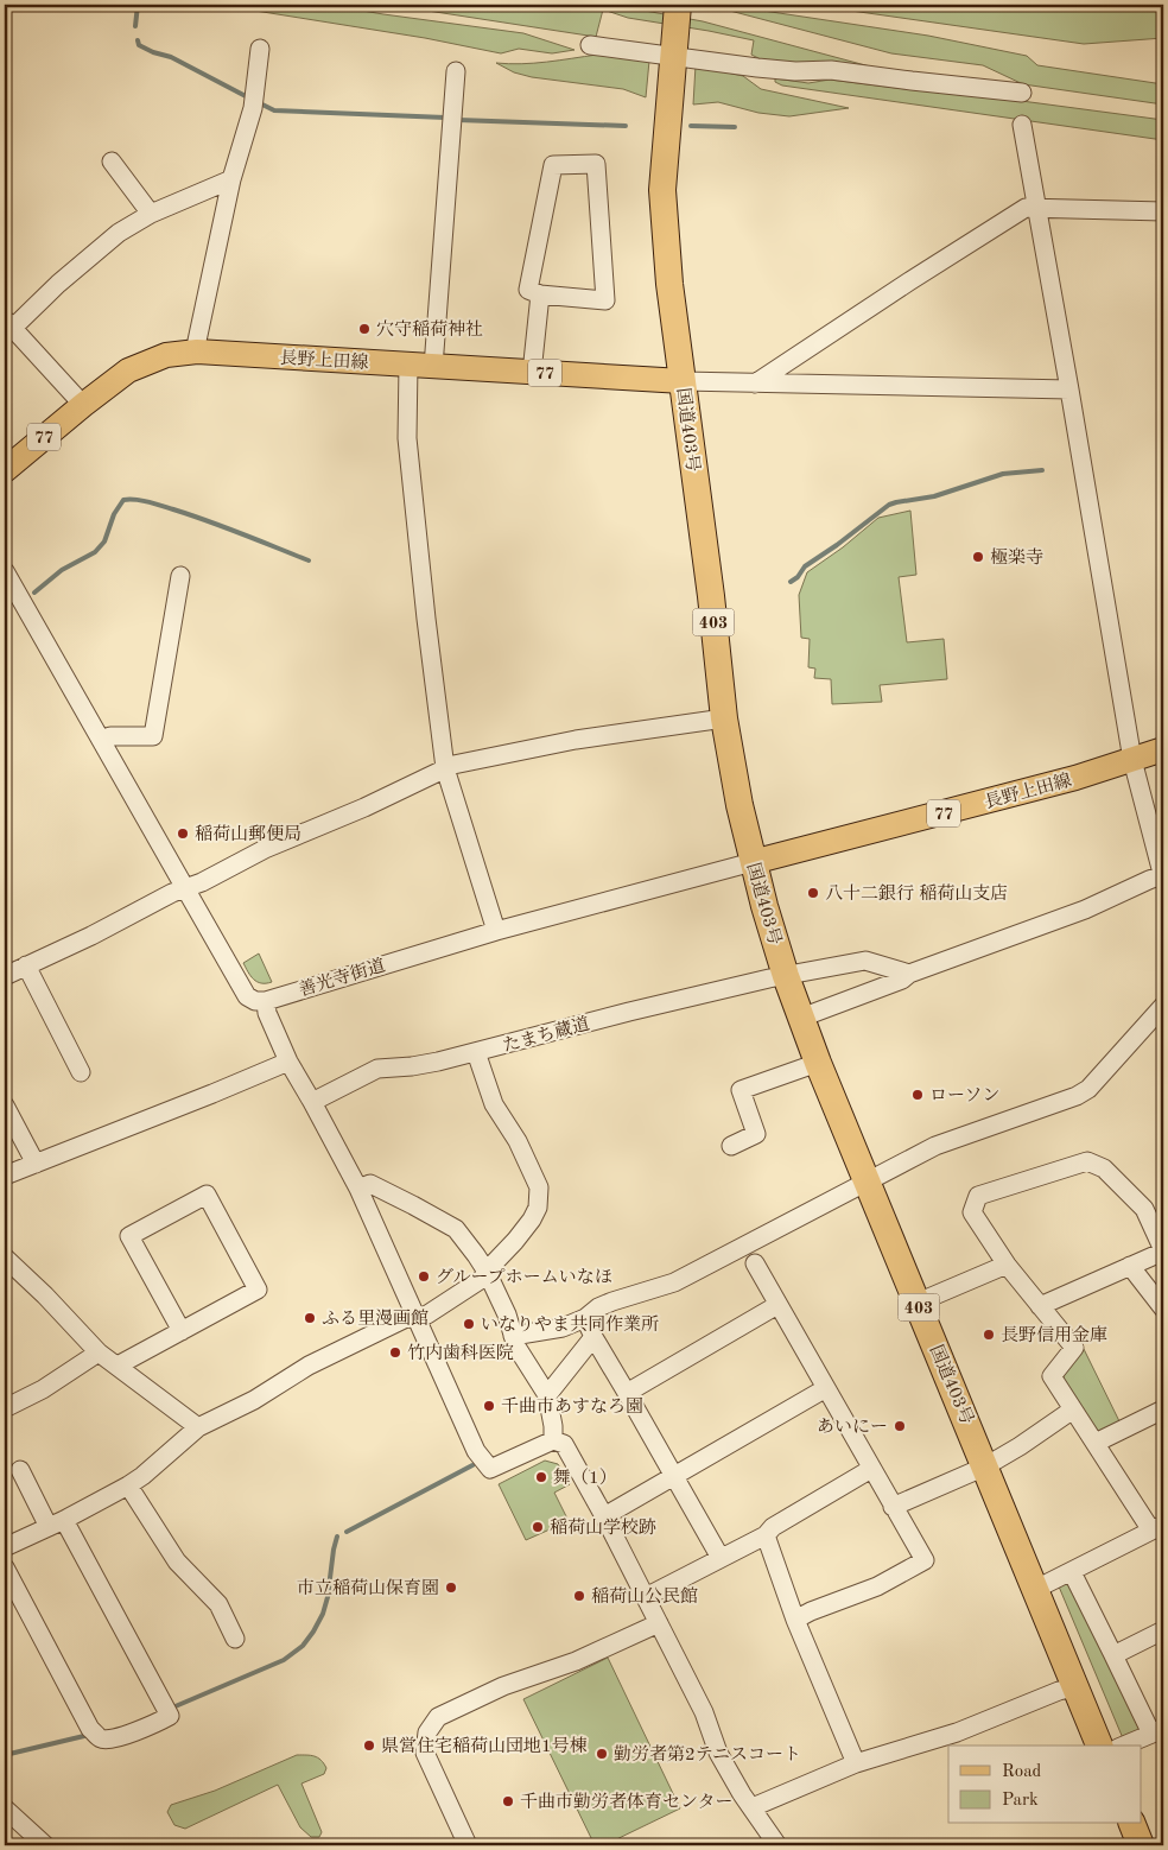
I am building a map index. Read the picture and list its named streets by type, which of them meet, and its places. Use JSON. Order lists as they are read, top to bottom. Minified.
{"streets":{"highway":["国道403号","403"],"main road":["長野上田線","77"],"street":["善光寺街道","たまち蔵道"]},"crossings":[["長野上田線","国道403号"],["長野上田線","善光寺街道"],["国道403号","善光寺街道"],["国道403号","たまち蔵道"]],"places":["穴守稲荷神社","極楽寺","稲荷山郵便局","八十二銀行 稲荷山支店","ローソン","グループホームいなほ","ふる里漫画館","いなりやま共同作業所","長野信用金庫","竹内歯科医院","千曲市あすなろ園","あいにー","舞（1）","稲荷山学校跡","市立稲荷山保育園","稲荷山公民館","県営住宅稲荷山団地1号棟","勤労者第2テニスコート","千曲市勤労者体育センター"],"legend":["Road","Park"]}
